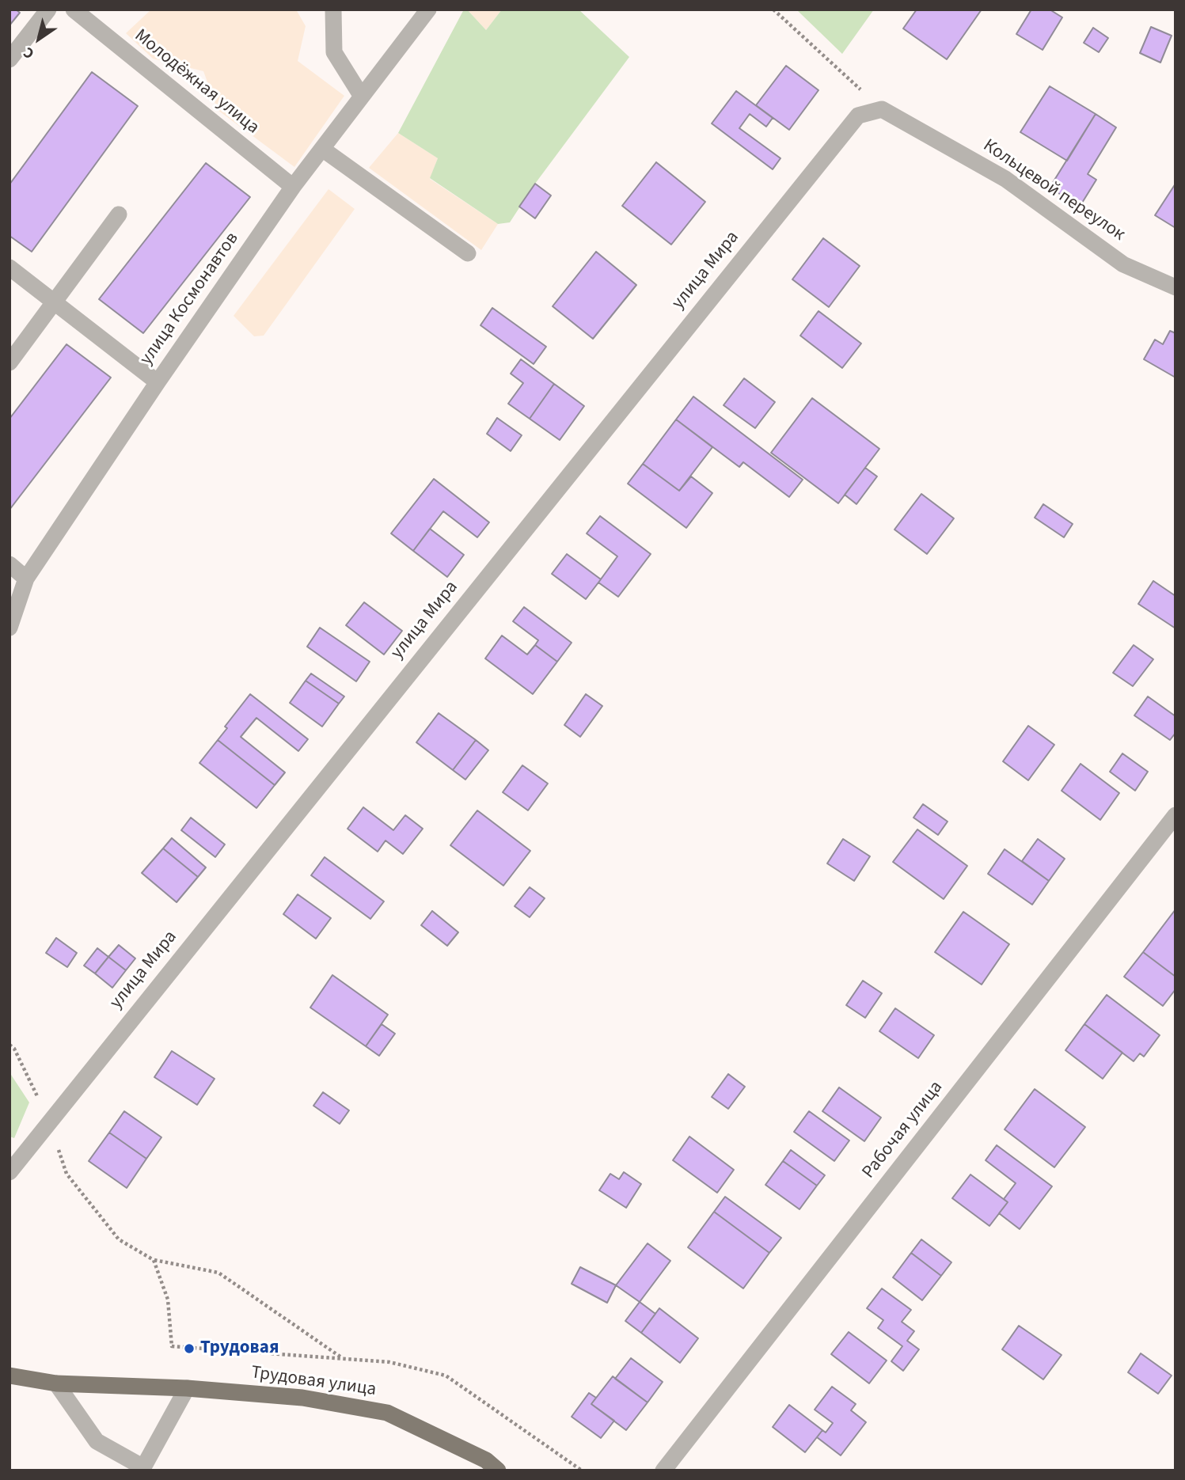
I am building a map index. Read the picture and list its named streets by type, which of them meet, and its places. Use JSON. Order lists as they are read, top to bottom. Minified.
{"streets":{"main road":["Трудовая улица"],"street":["Молодёжная улица","Кольцевой переулок","улица Мира","улица Космонавтов","Рабочая улица"]},"crossings":[["Молодёжная улица","улица Космонавтов"],["Кольцевой переулок","улица Мира"]],"places":["Трудовая"],"north":"bottom left"}
